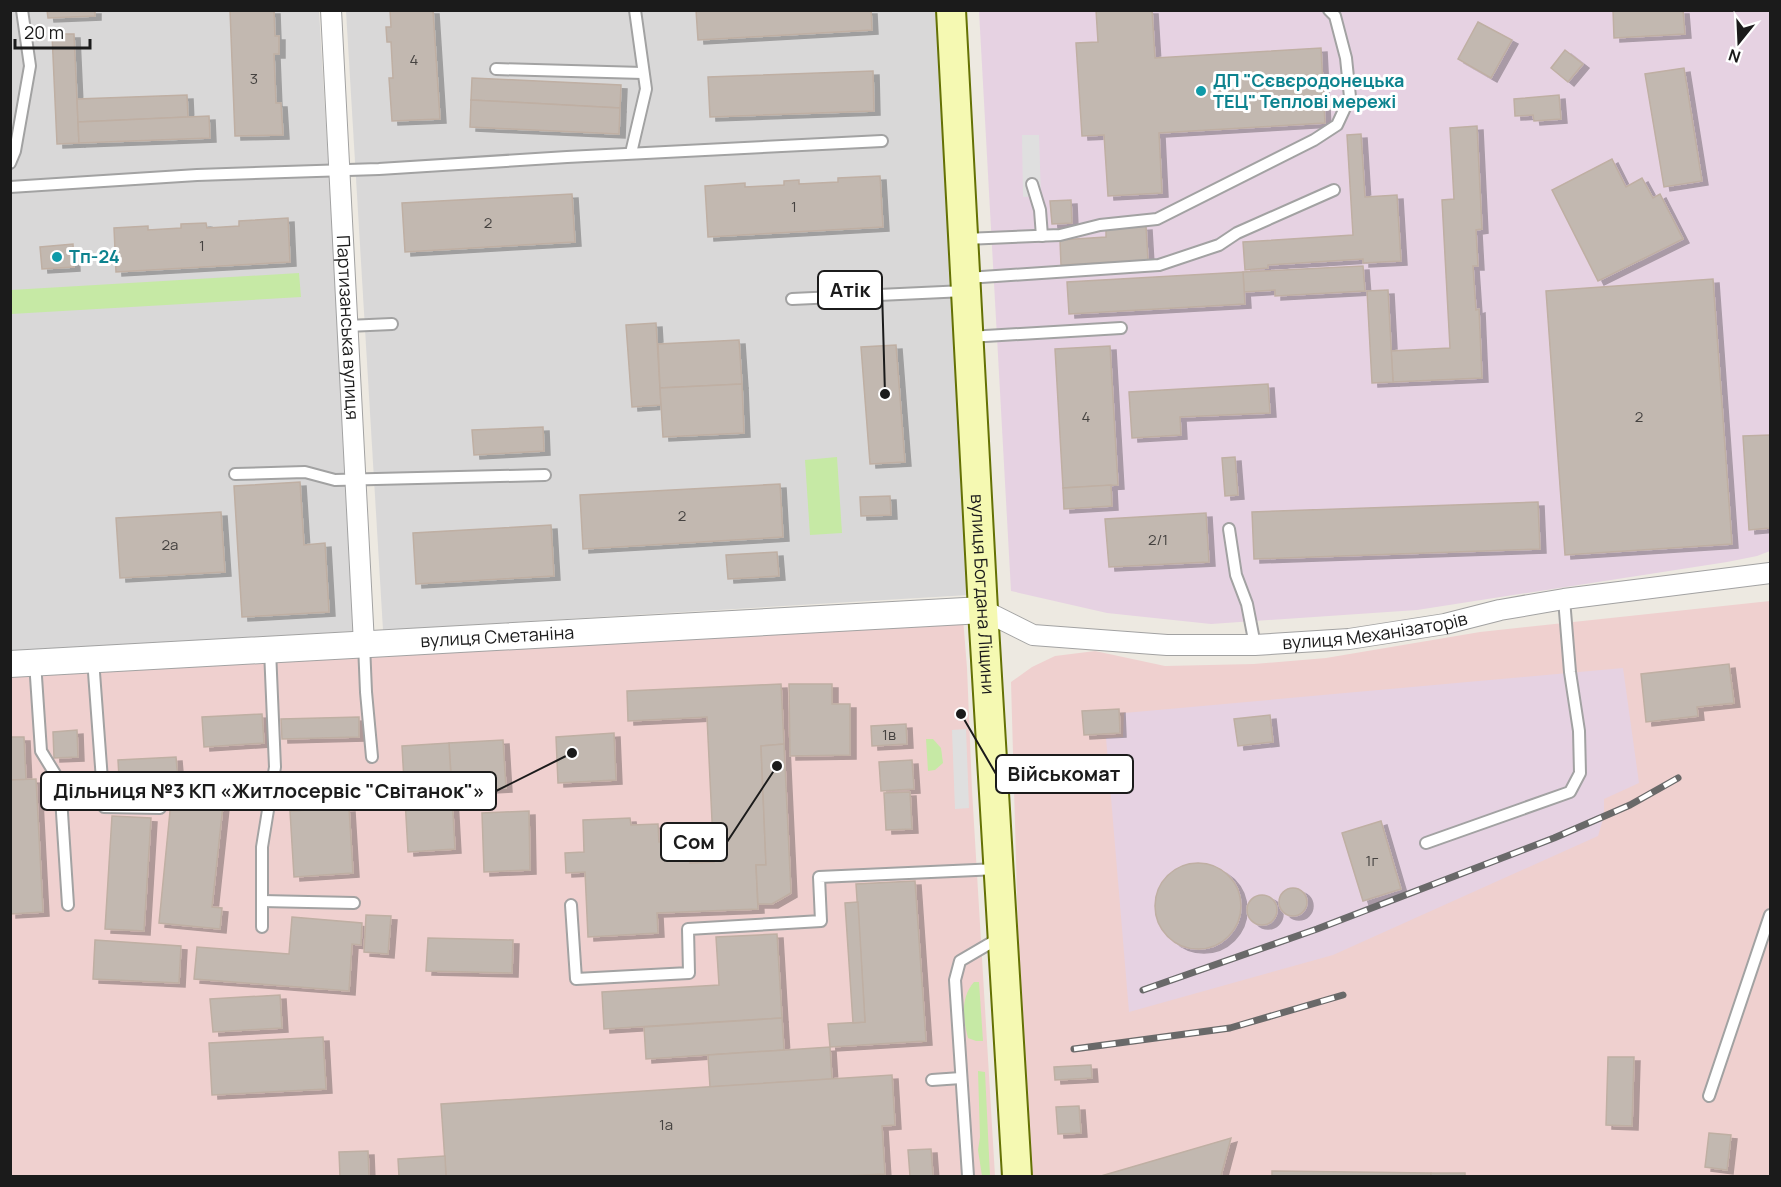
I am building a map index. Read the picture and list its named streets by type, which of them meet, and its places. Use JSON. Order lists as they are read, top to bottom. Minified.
{"streets":{"main road":["вулиця Богдана Ліщини"],"street":["Партизанська вулиця","вулиця Механізаторів","вулиця Сметаніна"]},"crossings":[["Партизанська вулиця","вулиця Сметаніна"],["вулиця Богдана Ліщини","вулиця Механізаторів"],["вулиця Богдана Ліщини","вулиця Сметаніна"],["вулиця Механізаторів","вулиця Сметаніна"]],"places":["ДП \"Сєвєродонецька ТЕЦ\" Теплові мережі","Тп-24","Атік","Військомат","Дільниця №3 КП «Житлосервіс \"Світанок\"»","Сом"],"house_numbers":["4","3","1","2","1","4","2","2","2/1","2а","1в","1г","1а"],"scale_bar":"20 m","north":"bottom"}
